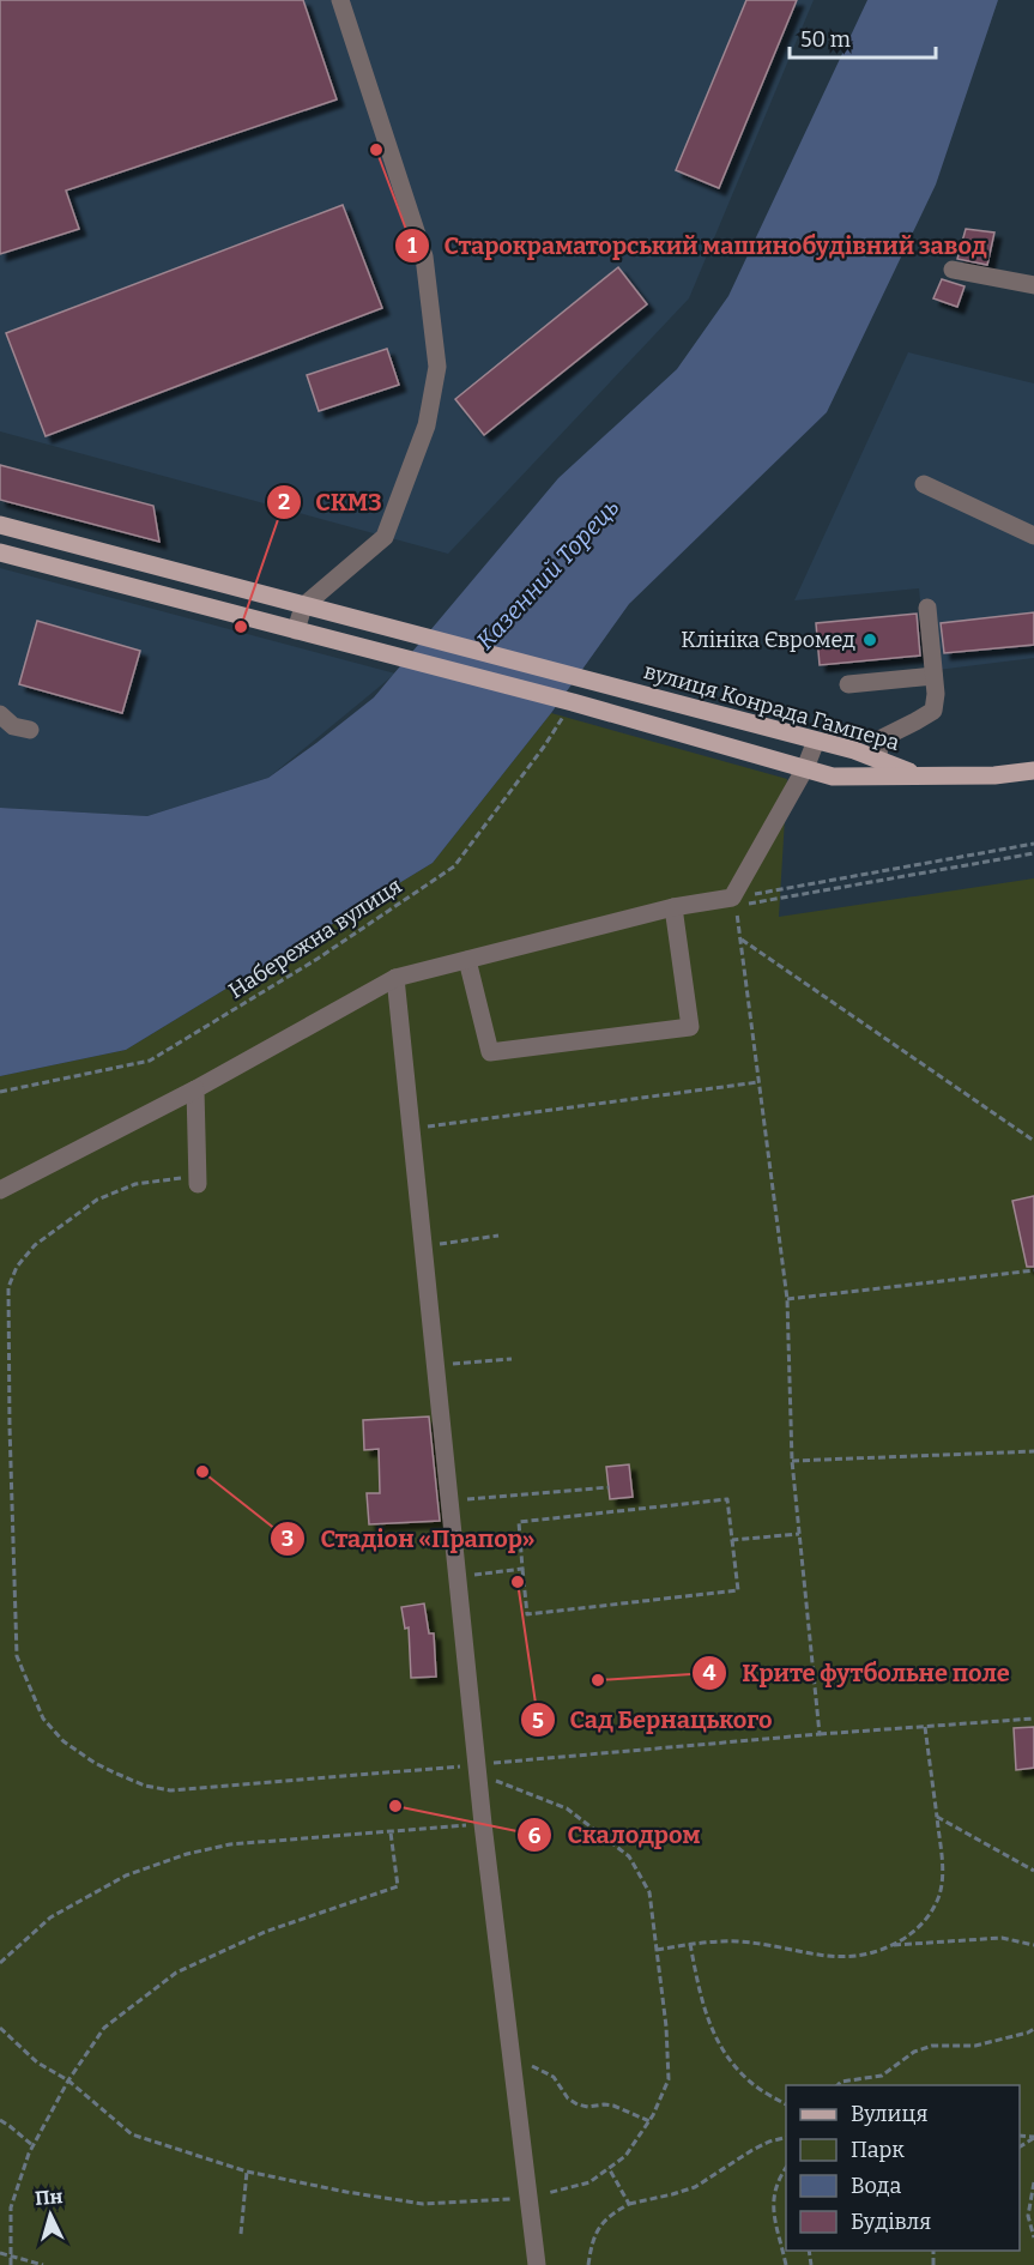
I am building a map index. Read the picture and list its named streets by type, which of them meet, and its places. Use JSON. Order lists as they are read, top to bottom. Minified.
{"streets":{"main road":["вулиця Конрада Гампера"],"path":["Набережна вулиця"]},"crossings":[["вулиця Конрада Гампера","Набережна вулиця"]],"water":["Казенний Торець"],"places":["Старокраматорський машинобудівний завод","СКМЗ","Клініка Євромед","Стадіон «Прапор»","Сад Бернацького","Крите футбольне поле","Скалодром"],"legend":["Вулиця","Парк","Вода","Будівля"],"scale_bar":"50 m","north":"top"}
